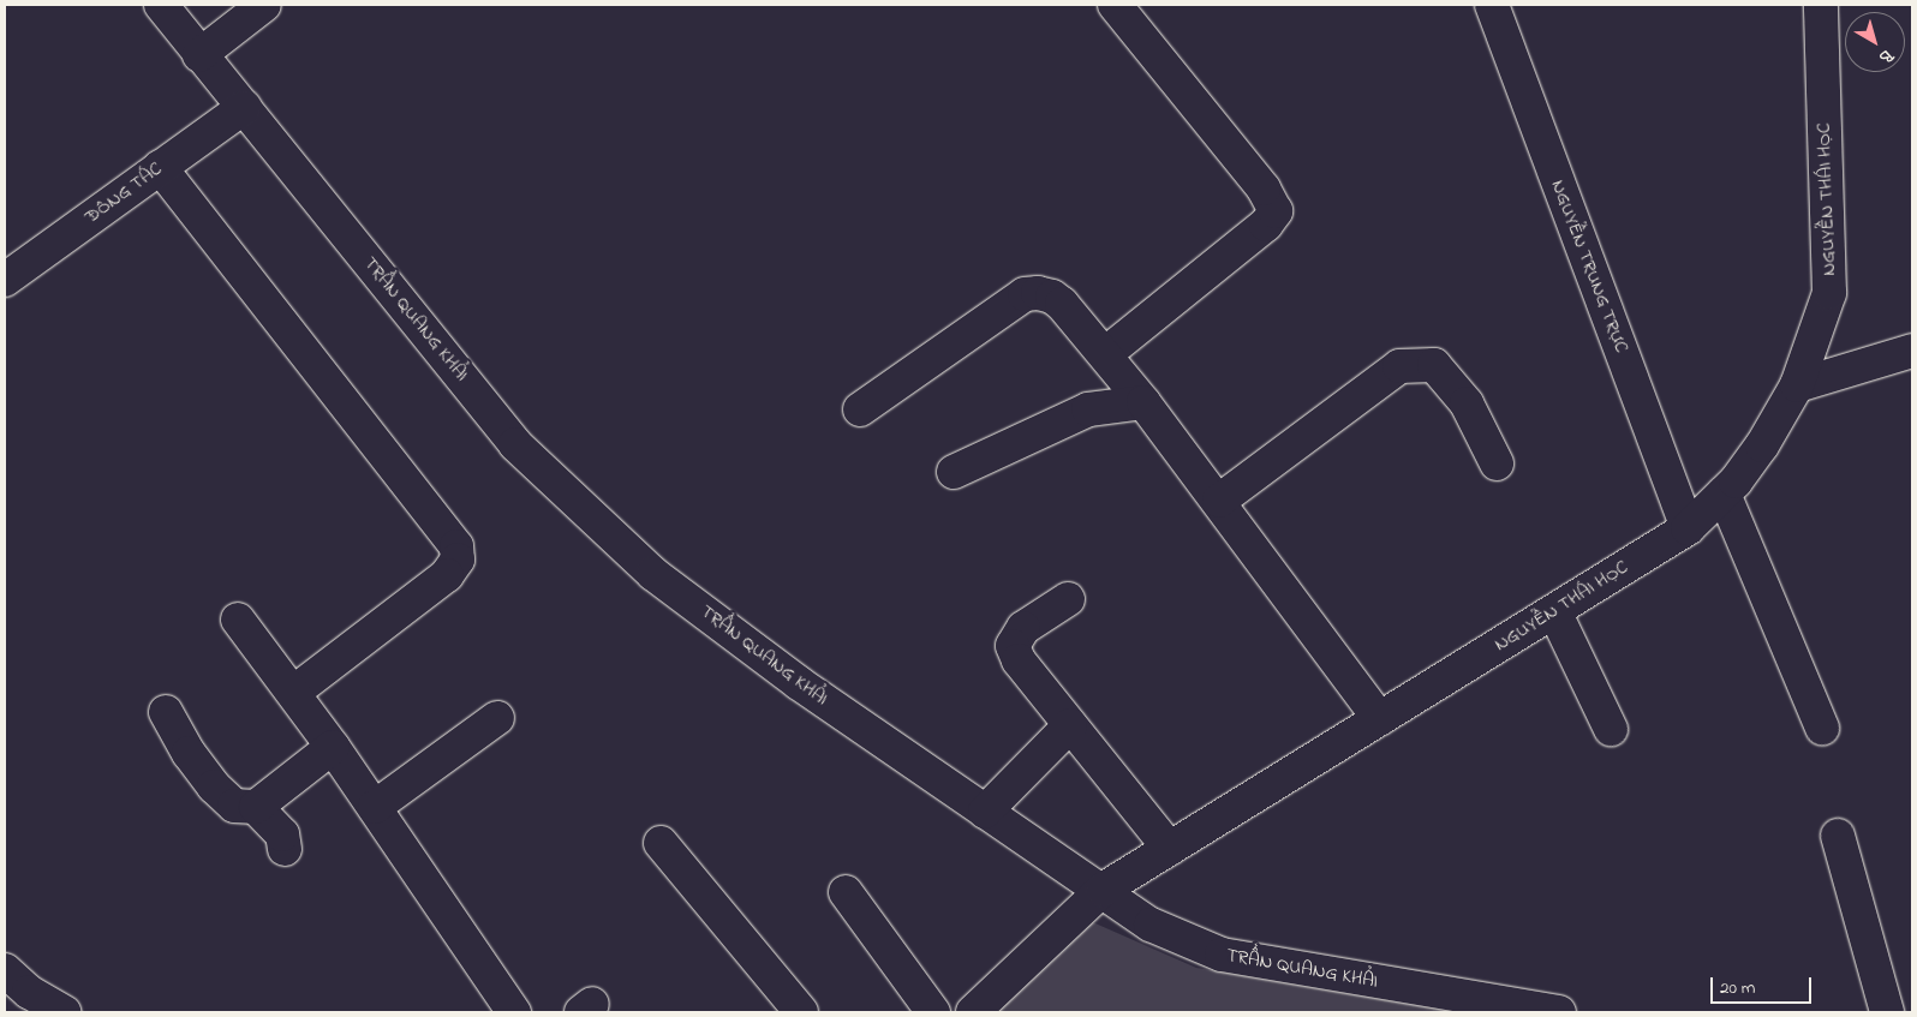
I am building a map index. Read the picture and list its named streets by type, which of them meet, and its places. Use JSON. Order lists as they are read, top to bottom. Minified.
{"streets":{"street":["ĐÔNG TÁC","NGUYỄN THÁI HỌC","NGUYỄN TRUNG TRỰC","TRẦN QUANG KHẢI"]},"crossings":[["ĐÔNG TÁC","TRẦN QUANG KHẢI"],["NGUYỄN THÁI HỌC","NGUYỄN TRUNG TRỰC"],["NGUYỄN THÁI HỌC","TRẦN QUANG KHẢI"]],"scale_bar":"20 m","north":"bottom right"}
